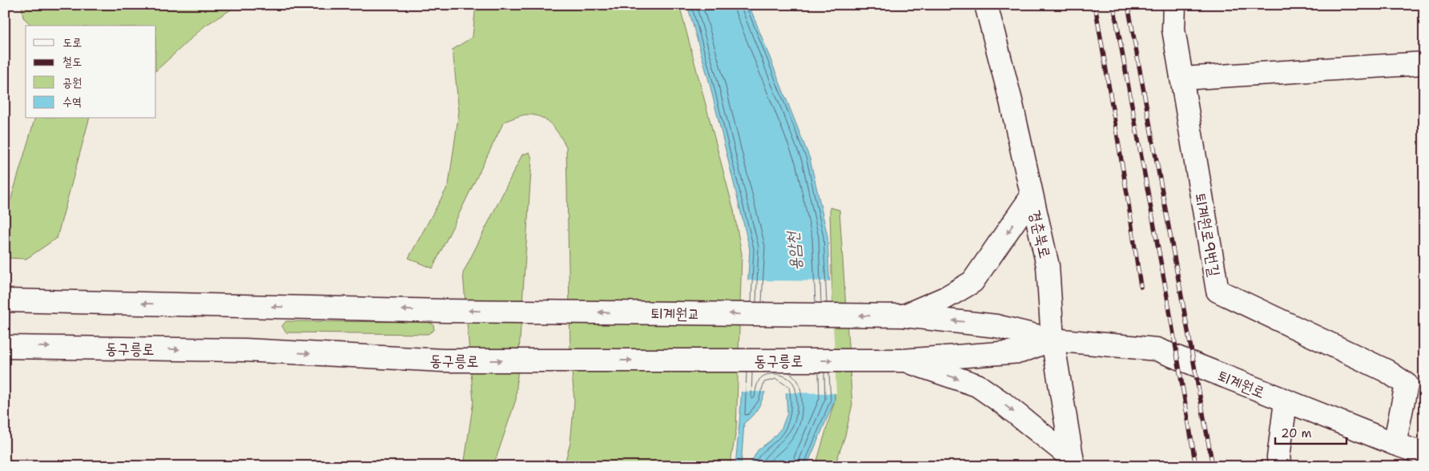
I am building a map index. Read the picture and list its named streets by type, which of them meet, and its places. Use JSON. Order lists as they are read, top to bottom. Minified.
{"streets":{"street":["경춘북로","퇴계원로9번길","퇴계원교","동구릉로","퇴계원로"]},"crossings":[["경춘북로","퇴계원로"],["퇴계원로9번길","퇴계원로"],["퇴계원교","퇴계원로"],["동구릉로","퇴계원로"]],"one_way":["퇴계원교","동구릉로"],"water":["용암천"],"legend":["도로","철도","공원","수역"],"scale_bar":"20 m"}
